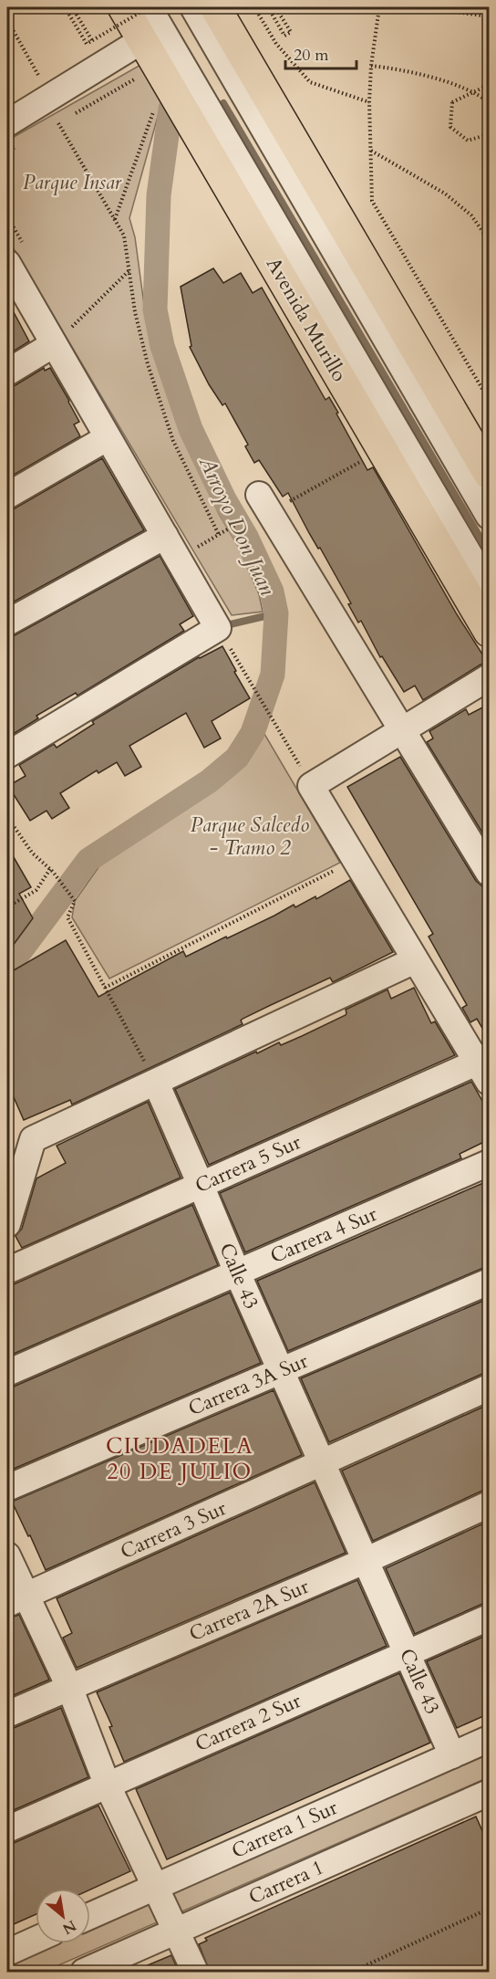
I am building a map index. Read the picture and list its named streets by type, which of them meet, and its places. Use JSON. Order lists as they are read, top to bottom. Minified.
{"streets":{"main road":["Avenida Murillo"],"street":["Carrera 5 Sur","Carrera 4 Sur","Calle 43","Carrera 3A Sur","Carrera 3 Sur","Carrera 2A Sur","Carrera 2 Sur","Carrera 1 Sur","Carrera 1"]},"crossings":[["Carrera 5 Sur","Calle 43"],["Carrera 4 Sur","Calle 43"],["Calle 43","Carrera 3A Sur"],["Calle 43","Carrera 3 Sur"],["Calle 43","Carrera 2A Sur"],["Calle 43","Carrera 2 Sur"],["Calle 43","Carrera 1 Sur"]],"districts":["CIUDADELA 20 DE JULIO"],"water":["Arroyo Don Juan"],"parks":["Parque Insar","Parque Salcedo - Tramo 2"],"scale_bar":"20 m","north":"bottom right"}
